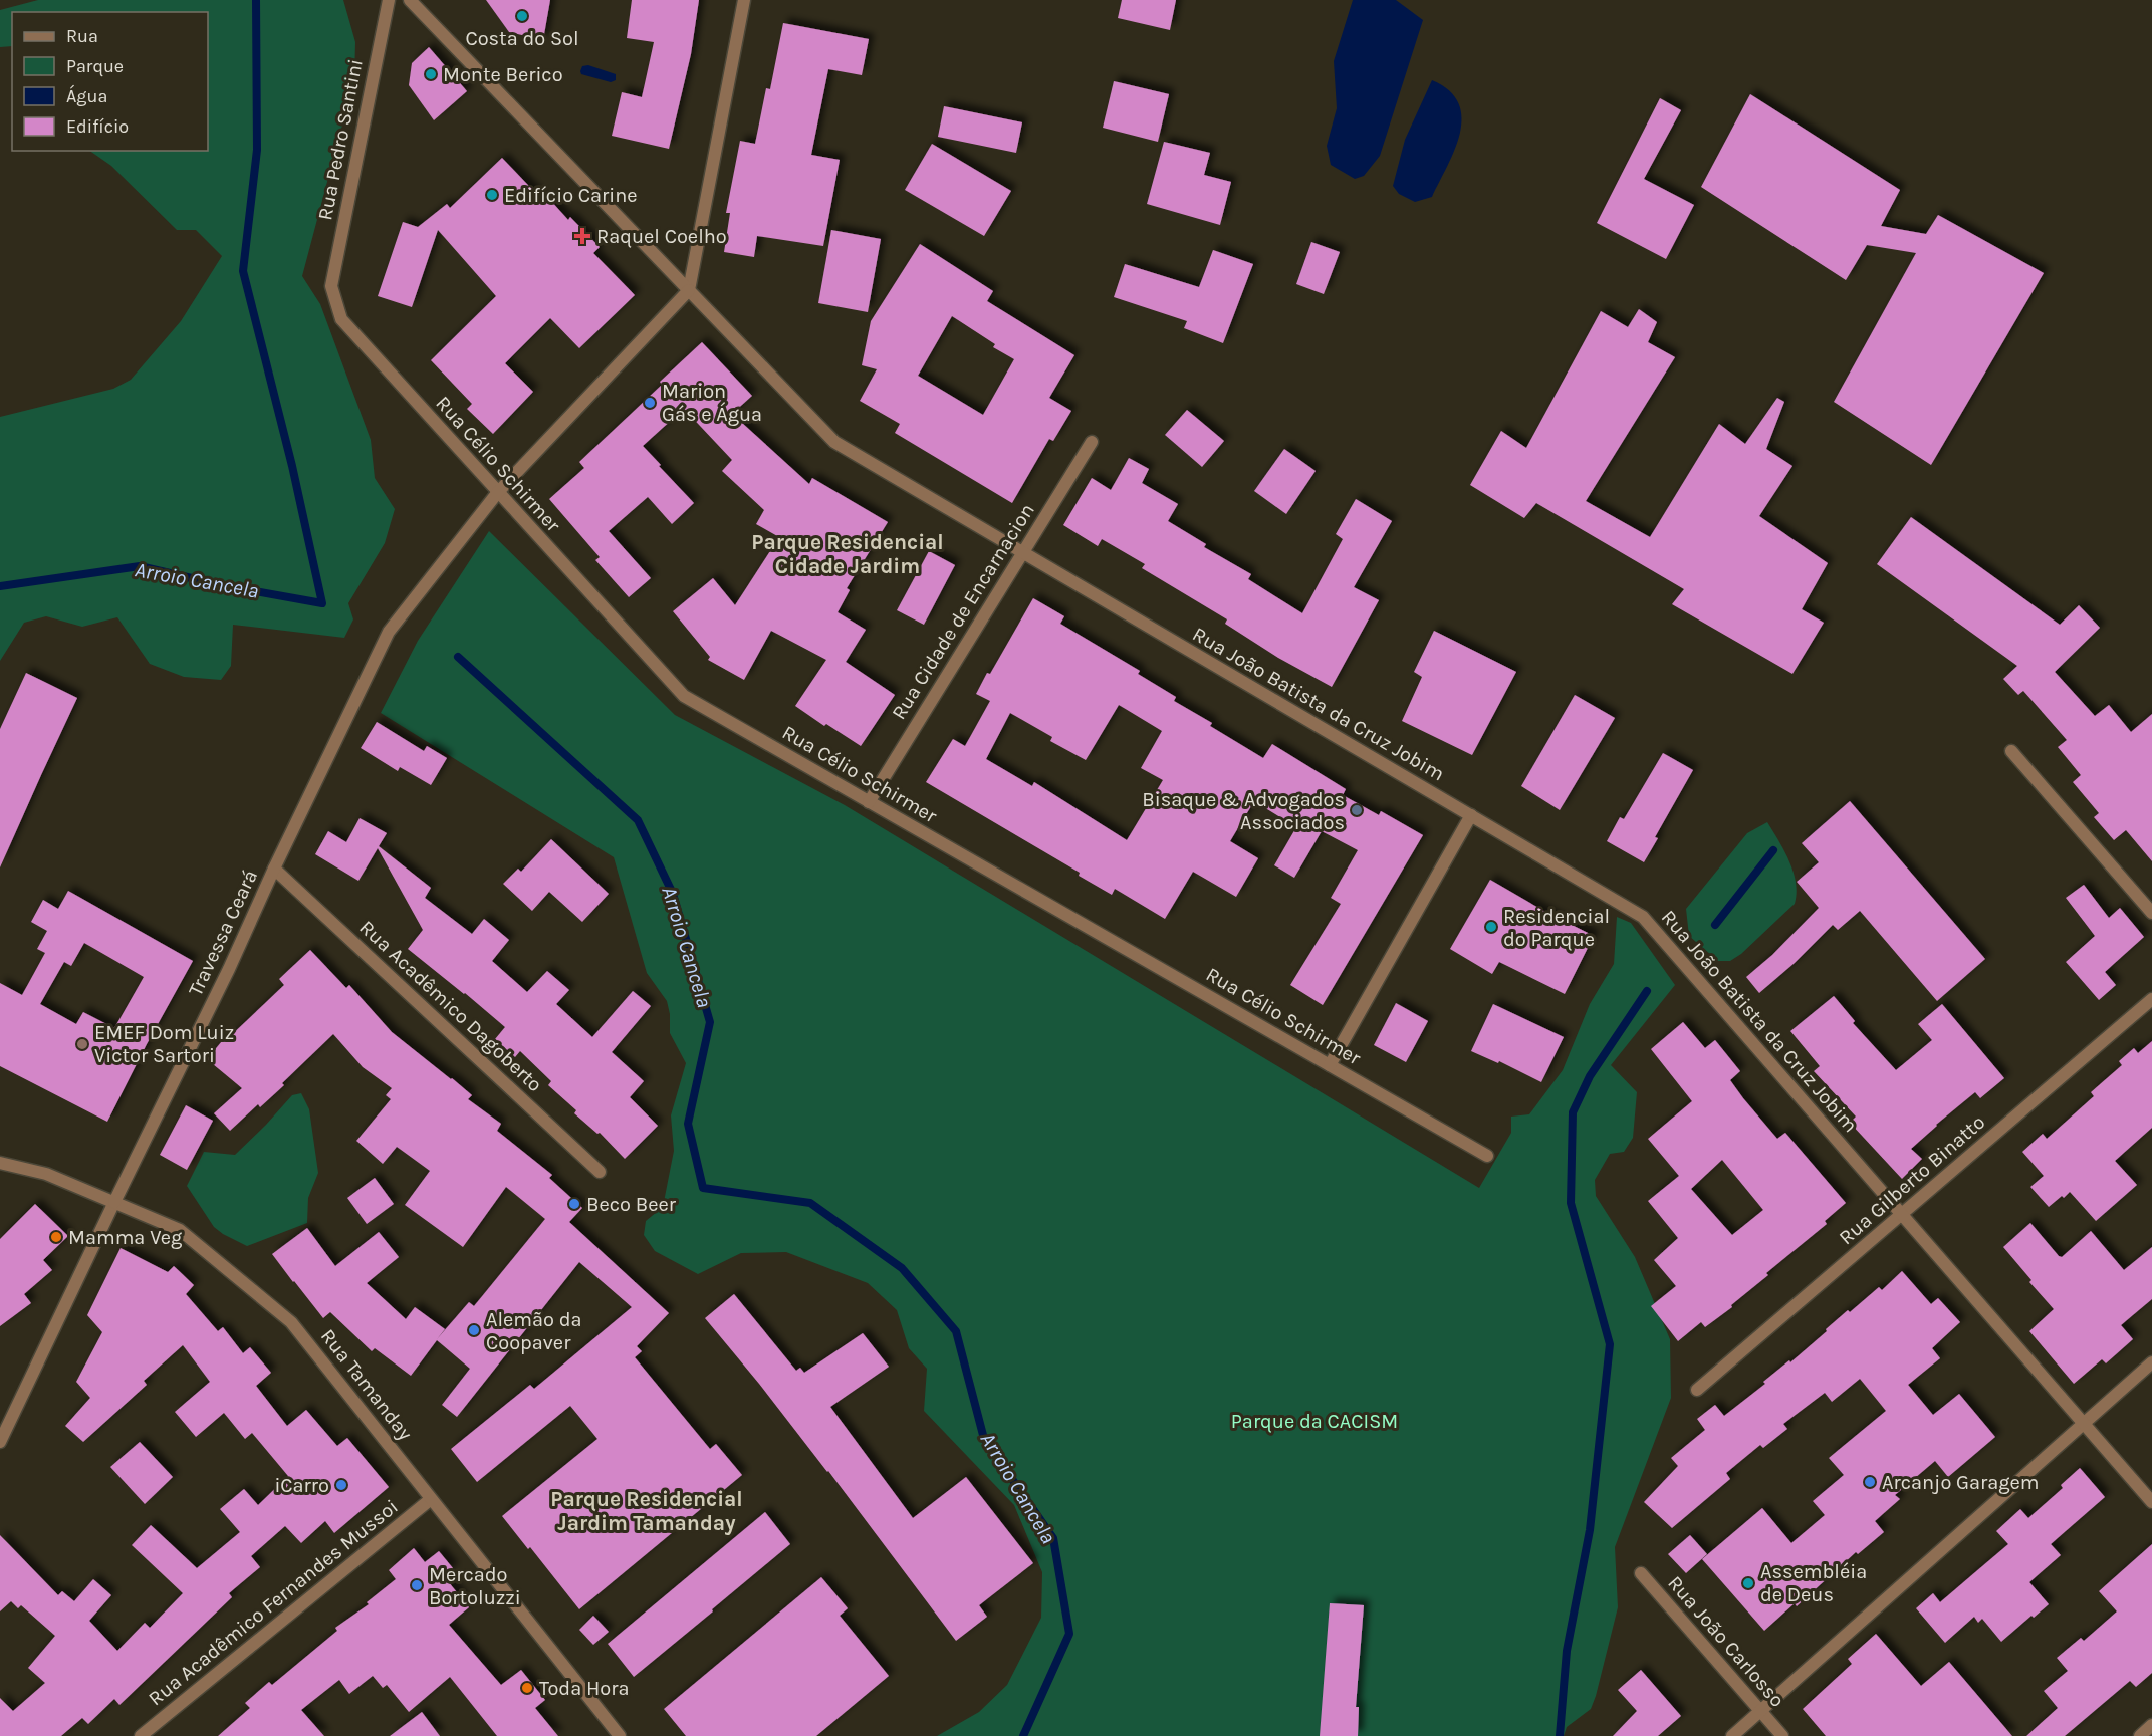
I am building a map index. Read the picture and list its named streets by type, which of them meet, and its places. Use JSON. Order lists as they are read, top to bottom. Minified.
{"streets":{"street":["Rua Pedro Santini","Rua Célio Schirmer","Rua Cidade de Encarnacion","Rua João Batista da Cruz Jobim","Travessa Ceará","Rua Acadêmico Dagoberto","Rua Gilberto Binatto","Rua Tamanday","Rua Acadêmico Fernandes Mussoi","Rua João Carlosso"]},"crossings":[["Rua Pedro Santini","Rua Célio Schirmer"],["Rua Célio Schirmer","Rua Cidade de Encarnacion"],["Rua Célio Schirmer","Travessa Ceará"],["Rua Cidade de Encarnacion","Rua João Batista da Cruz Jobim"],["Rua João Batista da Cruz Jobim","Travessa Ceará"],["Rua João Batista da Cruz Jobim","Rua Gilberto Binatto"],["Travessa Ceará","Rua Acadêmico Dagoberto"],["Travessa Ceará","Rua Tamanday"],["Rua Tamanday","Rua Acadêmico Fernandes Mussoi"]],"districts":["Parque Residencial Cidade Jardim","Parque Residencial Jardim Tamanday"],"water":["Arroio Cancela"],"parks":["Parque da CACISM"],"places":{"other":["Costa do Sol","Monte Berico","Edifício Carine","Marion Gás e Água","Bisaque & Advogados Associados","Residencial do Parque","EMEF Dom Luiz Victor Sartori","Beco Beer","Mamma Veg","Alemão da Coopaver","Arcanjo Garagem","iCarro","Assembléia de Deus","Mercado Bortoluzzi","Toda Hora"],"health":["Raquel Coelho"]},"legend":["Rua","Parque","Água","Edifício"]}
